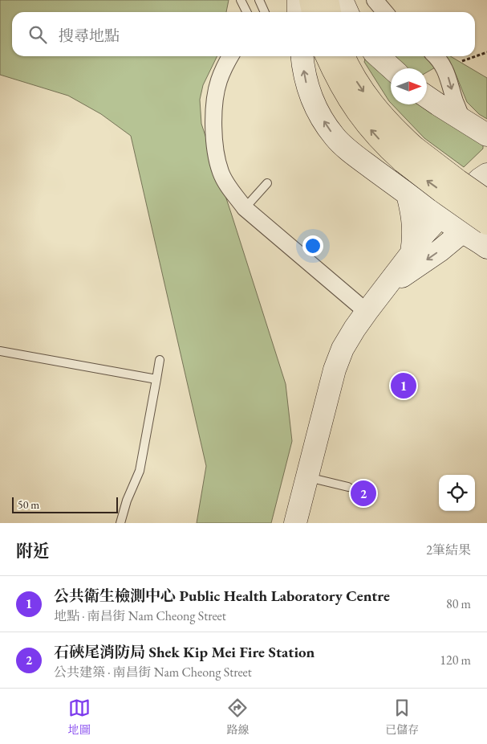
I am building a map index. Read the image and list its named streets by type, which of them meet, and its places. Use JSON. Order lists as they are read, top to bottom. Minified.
{"scale_bar":"50 m","north":"right","page":{"search":"搜尋地點","pins":["1","2"],"scale":"50 m","heading":["附近","2筆結果"],"list":[{"mark":"1","name":"公共衛生檢測中心 Public Health Laboratory Centre","note":"地點 · 南昌街 Nam Cheong Street","value":"80 m"},{"mark":"2","name":"石硤尾消防局 Shek Kip Mei Fire Station","note":"公共建築 · 南昌街 Nam Cheong Street","value":"120 m"}],"nav":["地圖","路線","已儲存"]}}
